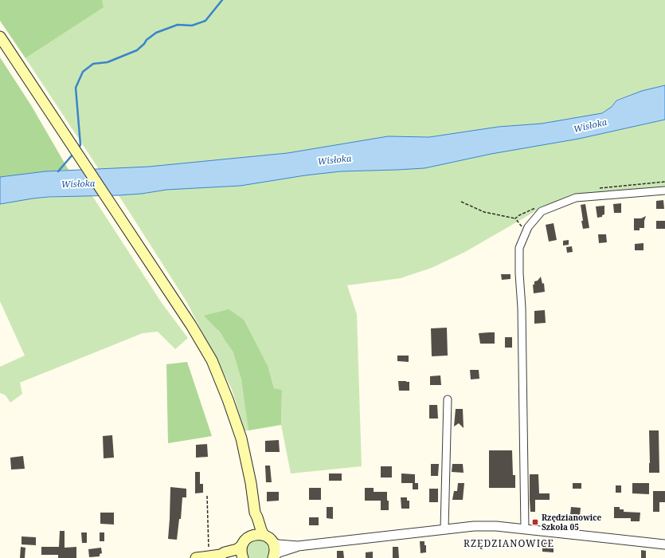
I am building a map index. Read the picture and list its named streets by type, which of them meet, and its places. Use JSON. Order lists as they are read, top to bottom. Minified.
{"districts":["RZĘDZIANOWICE"],"water":["Wisłoka"],"places":{"transit":["Rzędzianowice Szkoła 05"]}}
